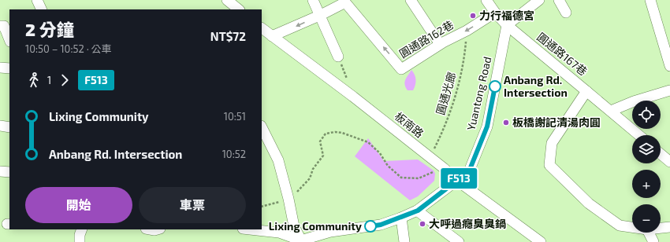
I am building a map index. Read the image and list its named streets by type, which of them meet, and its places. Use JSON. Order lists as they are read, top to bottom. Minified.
{"streets":{"street":["圓通路162巷","圓通路167巷","Yuantong Road","板南路"],"path":["圓通光廊"]},"crossings":[["圓通路162巷","圓通路167巷"],["圓通路162巷","圓通光廊"],["圓通路162巷","板南路"],["圓通路167巷","Yuantong Road"],["圓通光廊","板南路"],["Yuantong Road","板南路"]],"places":["力行福德宮","Anbang Rd. Intersection","板橋謝記清湯肉圓","大呼過癮臭臭鍋","Lixing Community"],"lines":["bus line F513"],"page":{"on_map":"F513","heading":["2 分鐘","10:50 – 10:52 · 公車","NT$72"],"legs":["1","F513"],"list":[{"name":"Lixing Community","value":"10:51"},{"name":"Anbang Rd. Intersection","value":"10:52"}],"map_buttons":["+","−"],"buttons":["開始","車票"]}}
